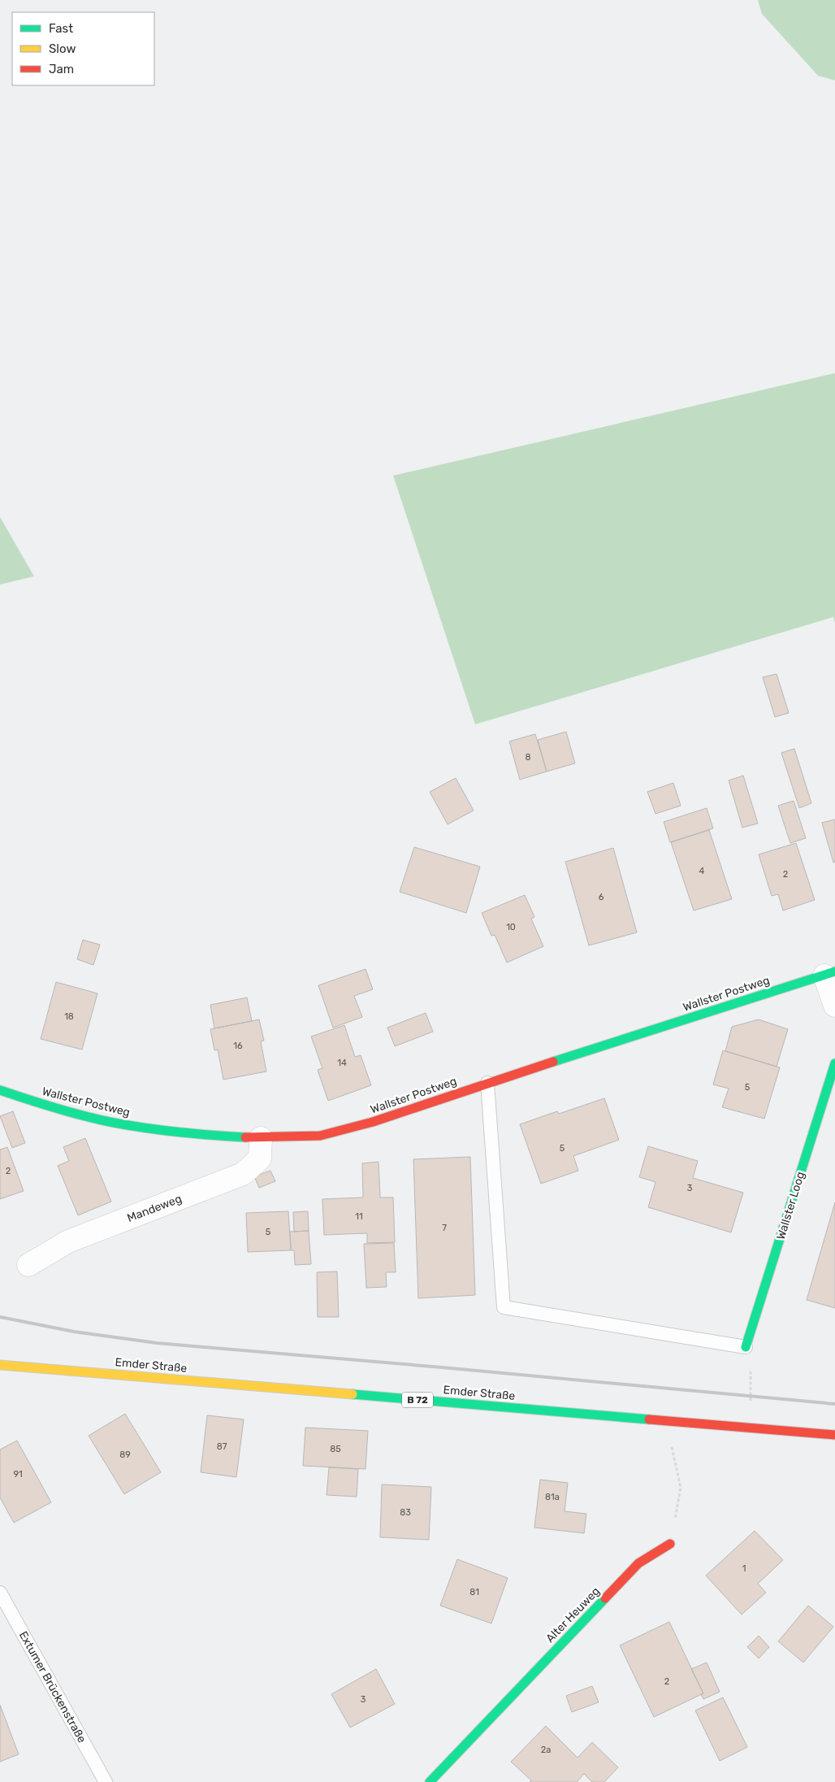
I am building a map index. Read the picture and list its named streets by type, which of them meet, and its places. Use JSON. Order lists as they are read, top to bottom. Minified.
{"streets":{"street":["Wallster Postweg","Wallster Loog","Mandeweg","Emder Straße","B 72","Alter Heuweg"],"lane":["Extumer Brückenstraße"]},"crossings":[["Wallster Postweg","Mandeweg"]],"house_numbers":["8","4","2","6","10","18","16","14","5","5","2","3","11","7","5","87","85","89","91","81a","83","1","81","2","3","2a"],"legend":["Fast","Slow","Jam"]}
